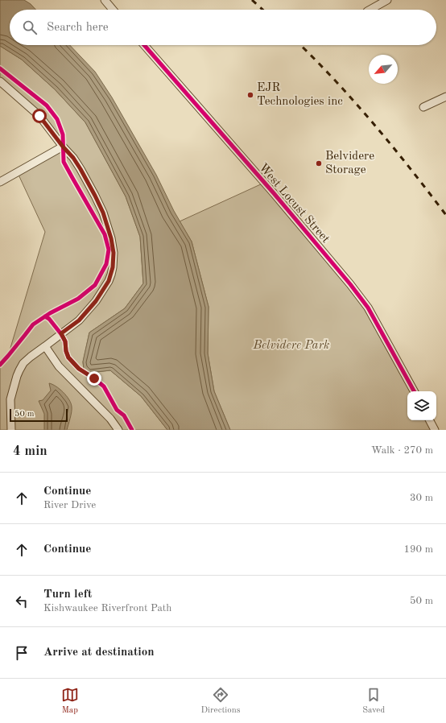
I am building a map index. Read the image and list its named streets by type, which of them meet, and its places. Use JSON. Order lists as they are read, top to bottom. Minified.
{"streets":{"street":["West Locust Street"]},"parks":["Belvidere Park"],"places":["EJR Technologies inc","Belvidere Storage"],"scale_bar":"50 m","north":"bottom left","page":{"search":"Search here","scale":"50 m","heading":["4 min","Walk · 270 m"],"list":[["Continue","River Drive","30 m"],["Continue","190 m"],["Turn left","Kishwaukee Riverfront Path","50 m"],"Arrive at destination"],"nav":["Map","Directions","Saved"]}}
